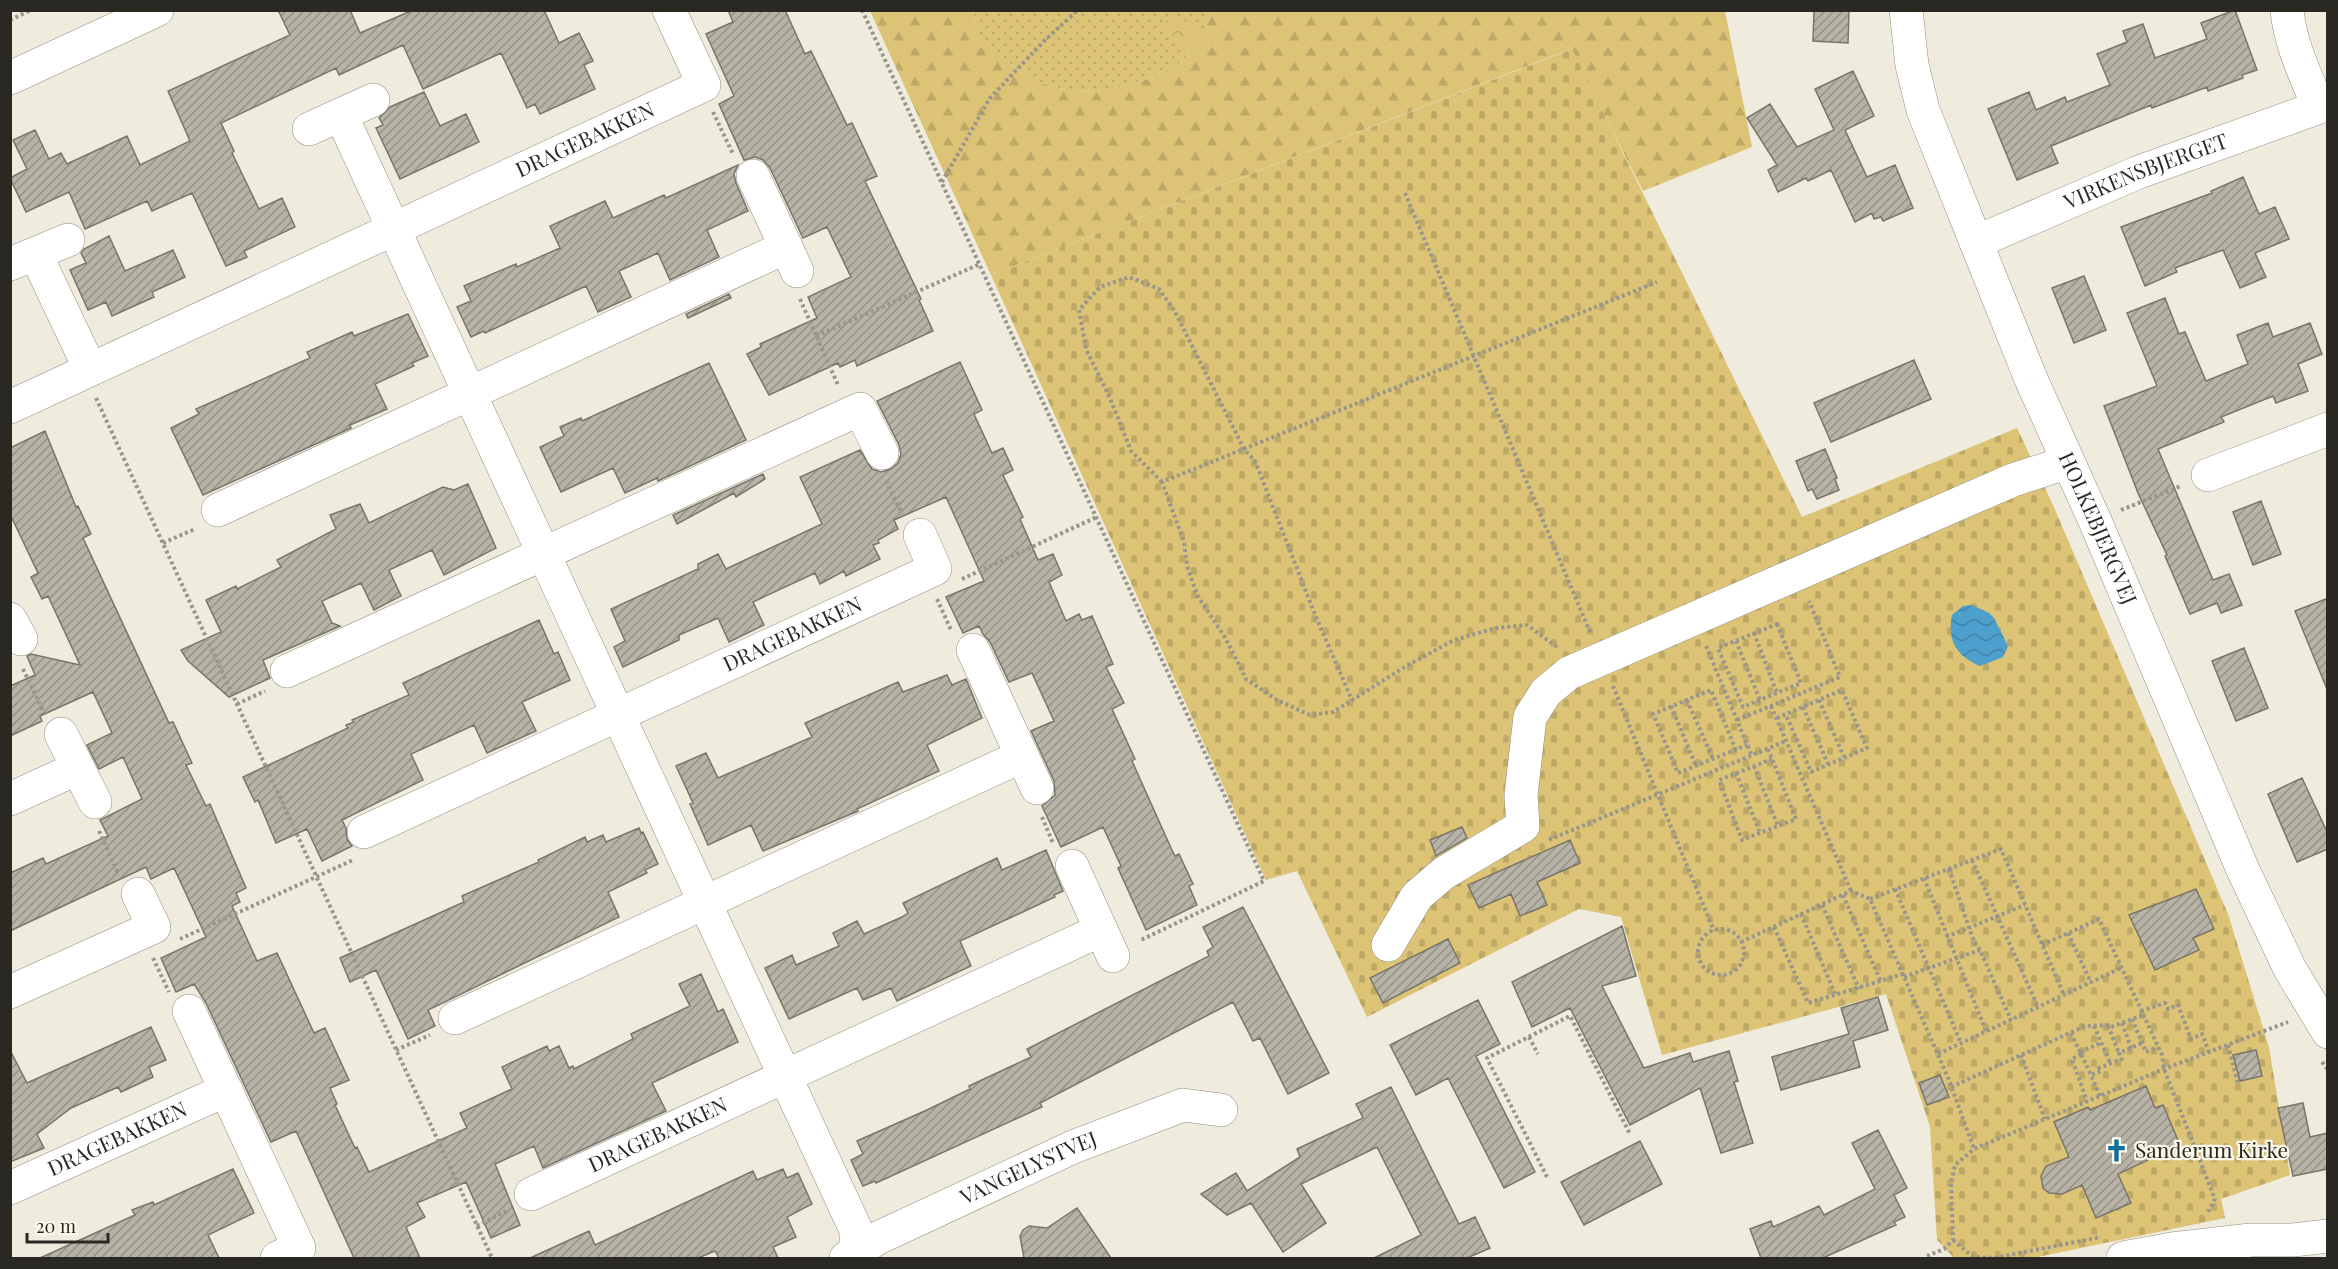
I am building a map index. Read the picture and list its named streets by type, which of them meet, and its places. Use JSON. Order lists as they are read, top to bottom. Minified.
{"streets":{"street":["DRAGEBAKKEN","VIRKENSBJERGET","HOLKEBJERGVEJ","VANGELYSTVEJ"]},"crossings":[["VIRKENSBJERGET","HOLKEBJERGVEJ"]],"places":{"church":["Sanderum Kirke"]},"scale_bar":"20 m"}
